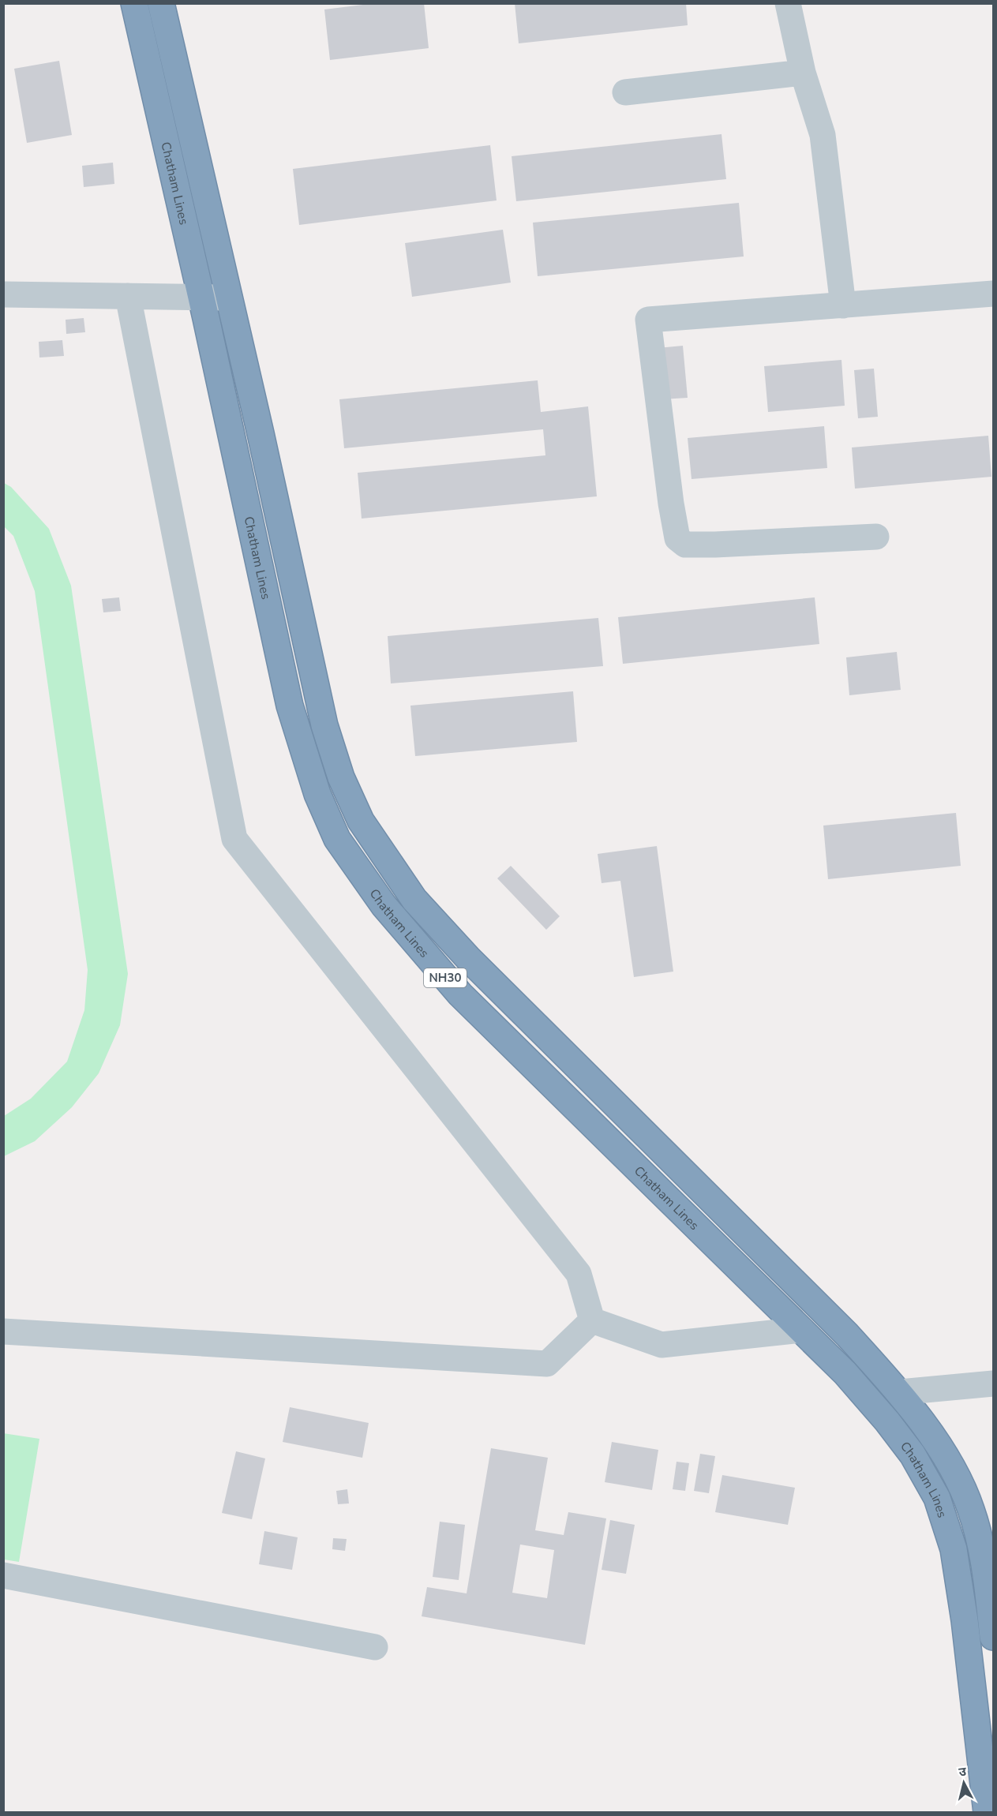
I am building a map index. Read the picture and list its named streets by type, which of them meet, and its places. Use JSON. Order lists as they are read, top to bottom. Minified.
{"streets":{"highway":["Chatham Lines","NH30"]},"north":"top"}
